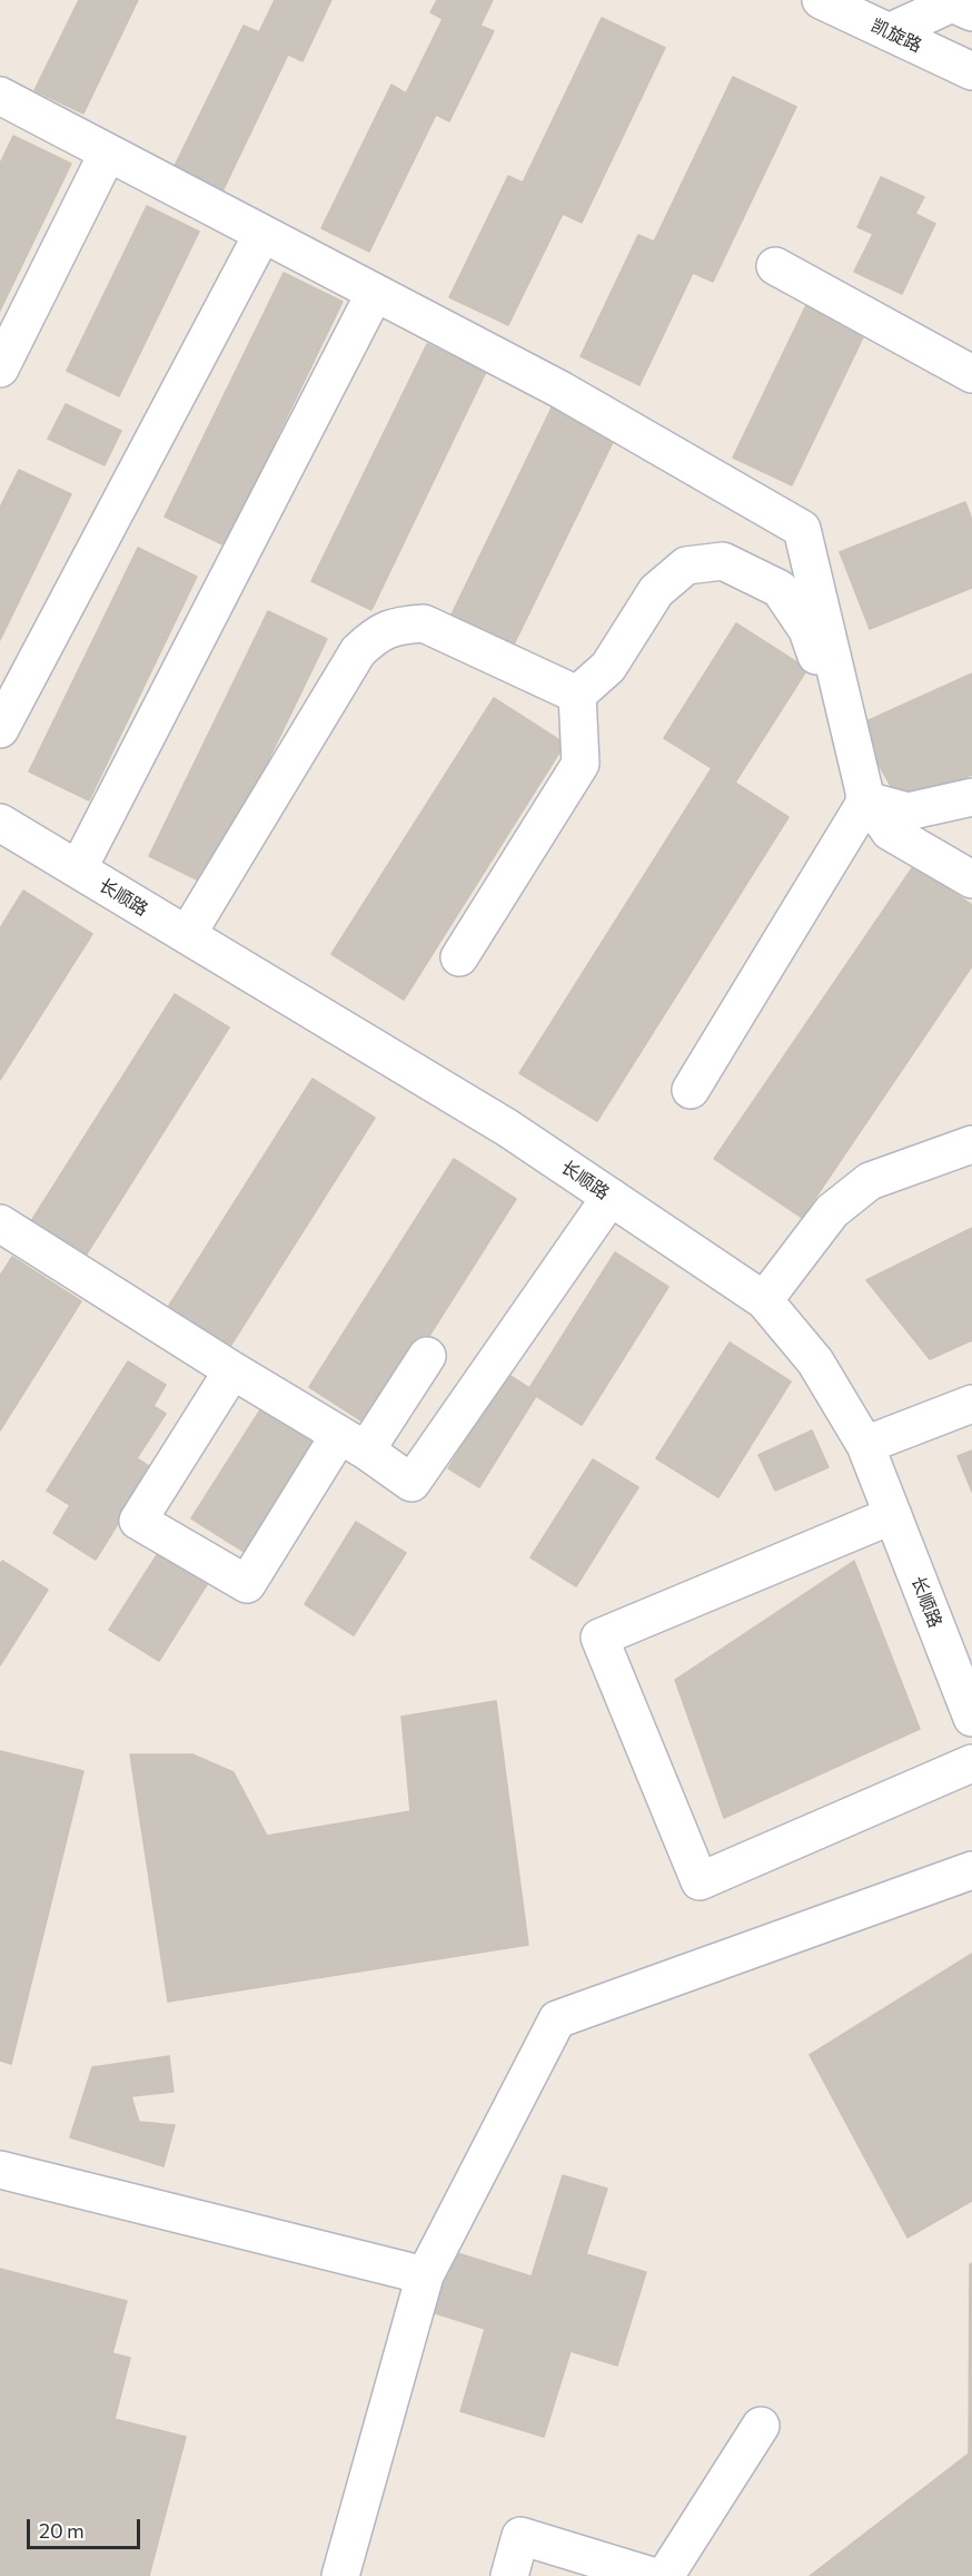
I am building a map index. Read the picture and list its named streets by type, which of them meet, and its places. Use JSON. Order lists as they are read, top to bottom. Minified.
{"streets":{"street":["凯旋路","长顺路"]},"scale_bar":"20 m"}
